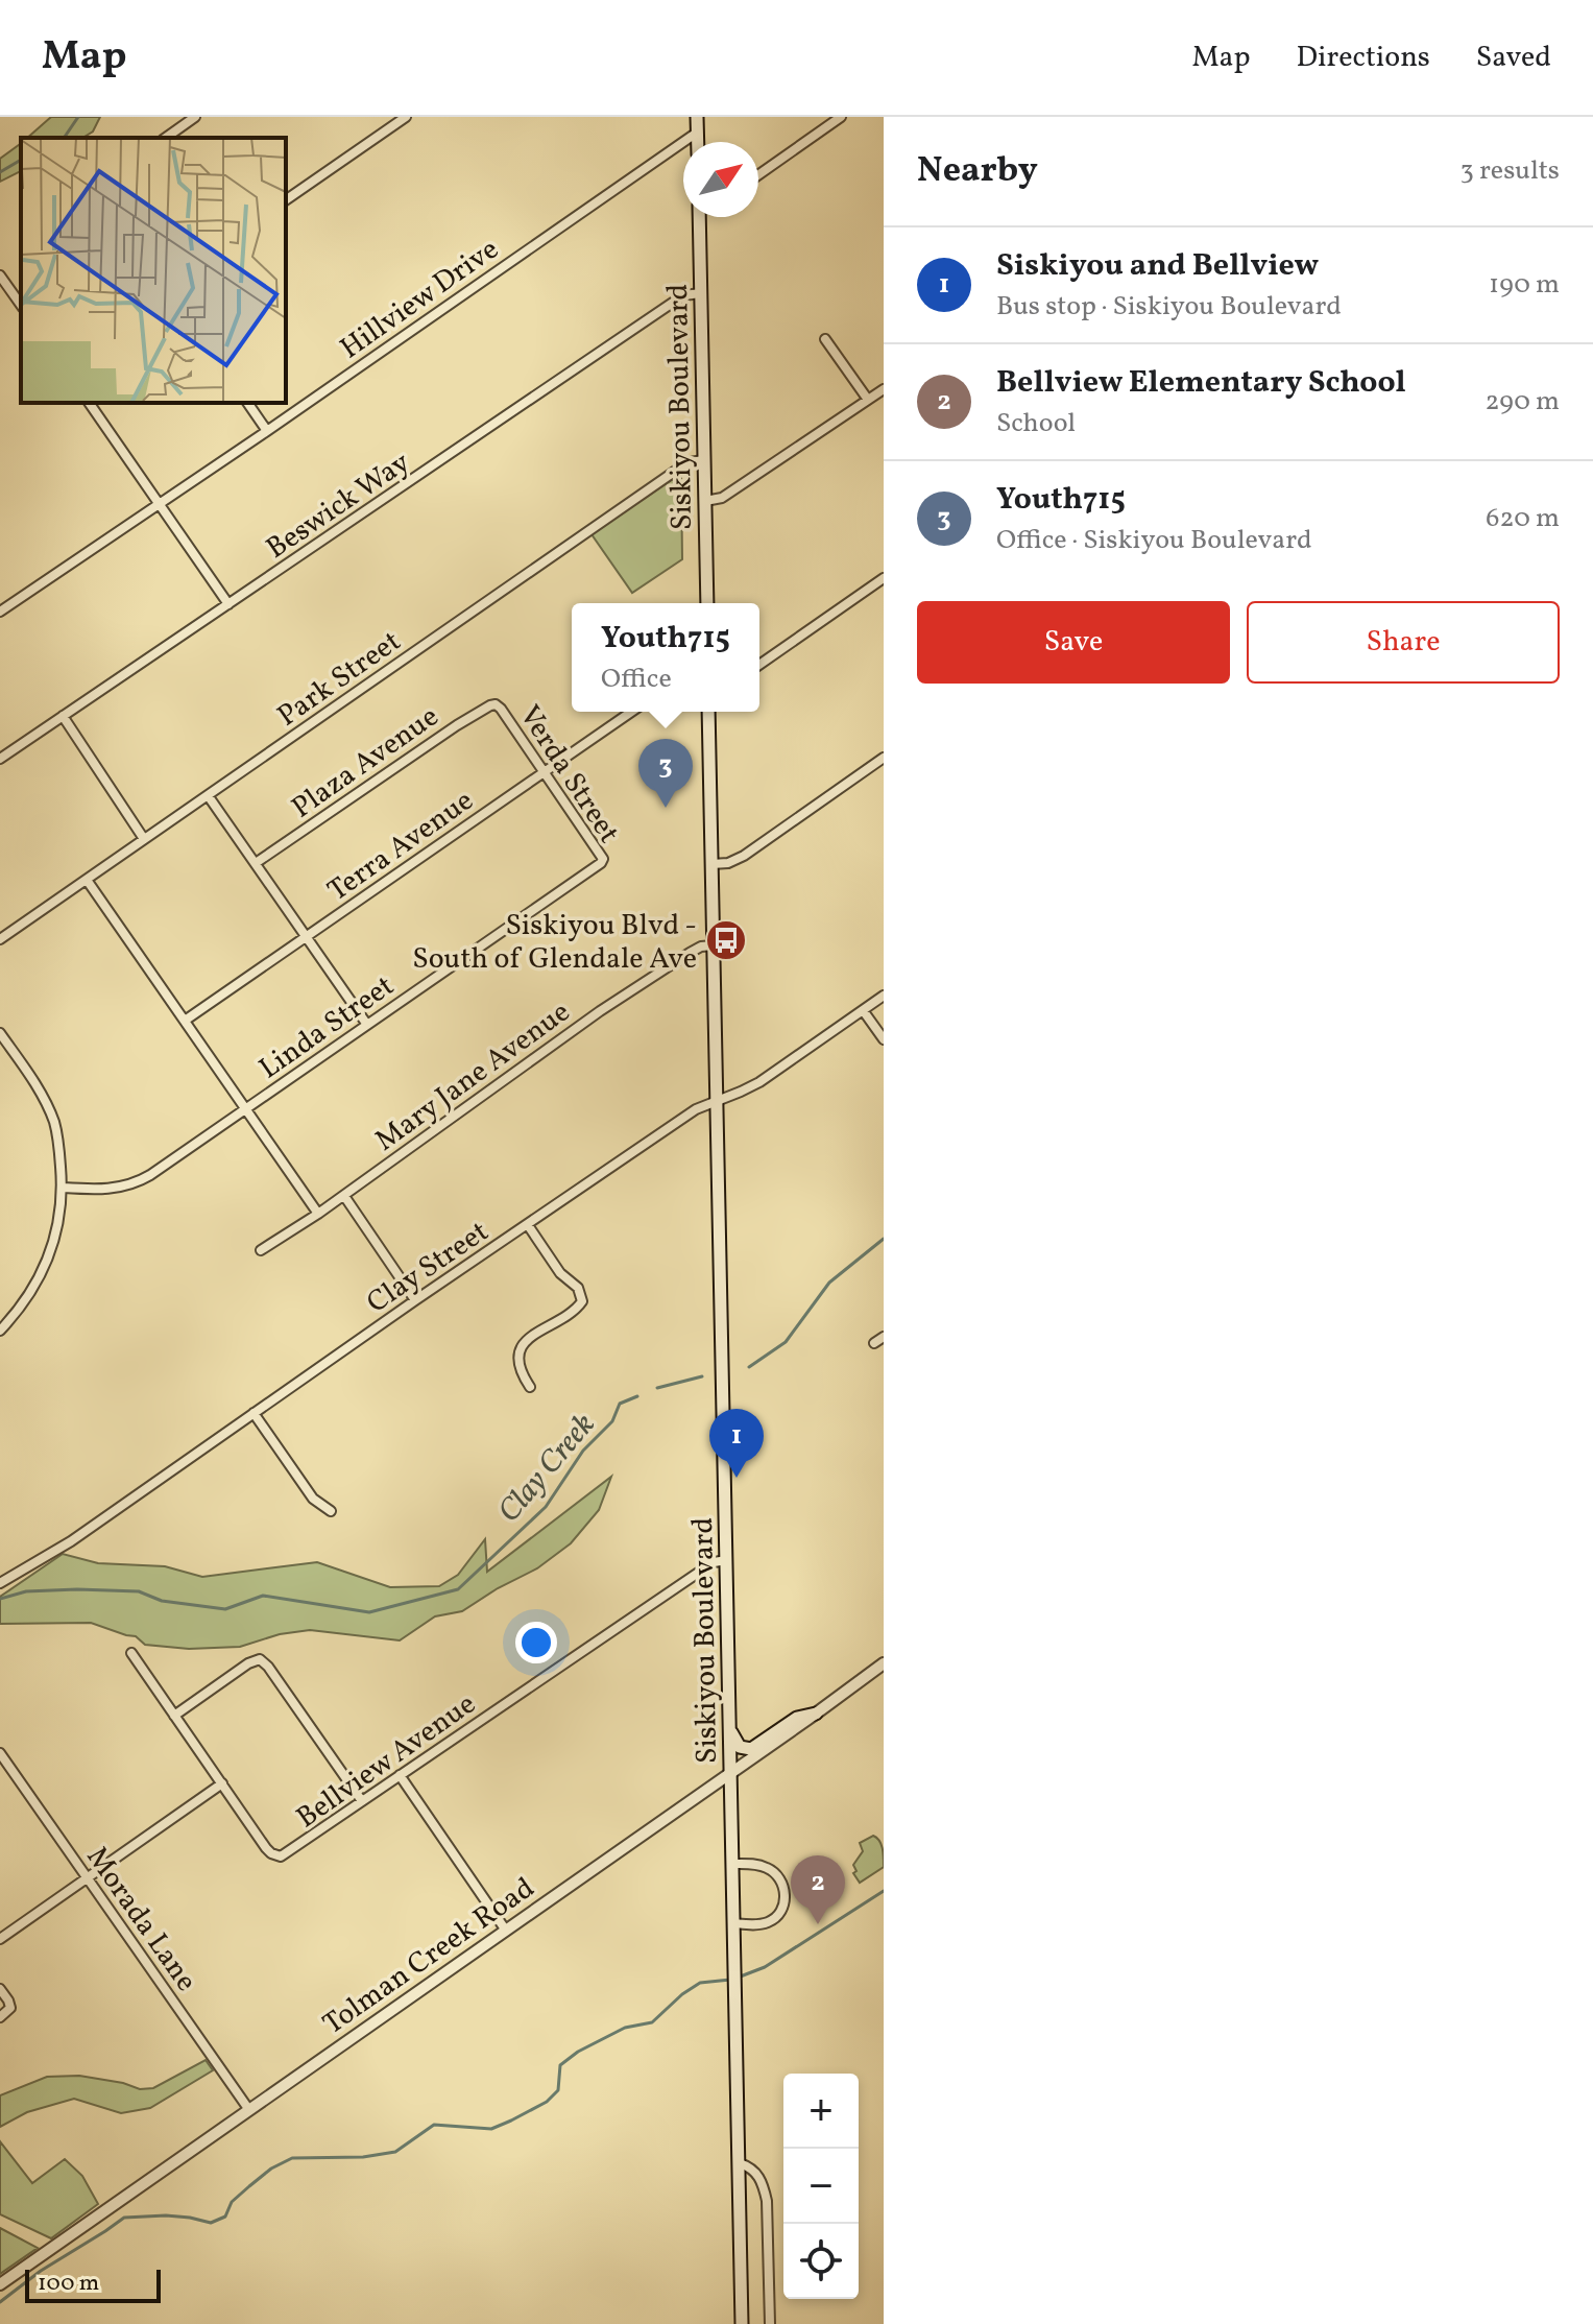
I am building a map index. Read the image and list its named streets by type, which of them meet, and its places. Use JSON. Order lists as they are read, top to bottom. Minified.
{"streets":{"main road":["Siskiyou Boulevard"],"street":["Hillview Drive","Beswick Way","Park Street","Plaza Avenue","Verda Street","Terra Avenue","Linda Street","Mary Jane Avenue","Clay Street","Bellview Avenue","Morada Lane","Tolman Creek Road"]},"crossings":[["Siskiyou Boulevard","Beswick Way"],["Siskiyou Boulevard","Park Street"],["Siskiyou Boulevard","Mary Jane Avenue"],["Siskiyou Boulevard","Clay Street"],["Siskiyou Boulevard","Bellview Avenue"],["Siskiyou Boulevard","Tolman Creek Road"],["Plaza Avenue","Verda Street"],["Verda Street","Terra Avenue"],["Verda Street","Linda Street"],["Morada Lane","Tolman Creek Road"]],"water":["Clay Creek"],"places":{"bus stop":["Siskiyou Blvd - South of Glendale Ave"]},"scale_bar":"100 m","north":"top right","page":{"header":"Map","nav":["Map","Directions","Saved"],"heading":["Nearby","3 results"],"list":[{"mark":"1","name":"Siskiyou and Bellview","note":"Bus stop · Siskiyou Boulevard","value":"190 m"},{"mark":"2","name":"Bellview Elementary School","note":"School","value":"290 m"},{"mark":"3","name":"Youth715","note":"Office · Siskiyou Boulevard","value":"620 m"}],"buttons":["Save","Share"],"popup":["Youth715","Office"],"pins":["3","1","2"],"map_buttons":["+","−"],"scale":"100 m"}}
